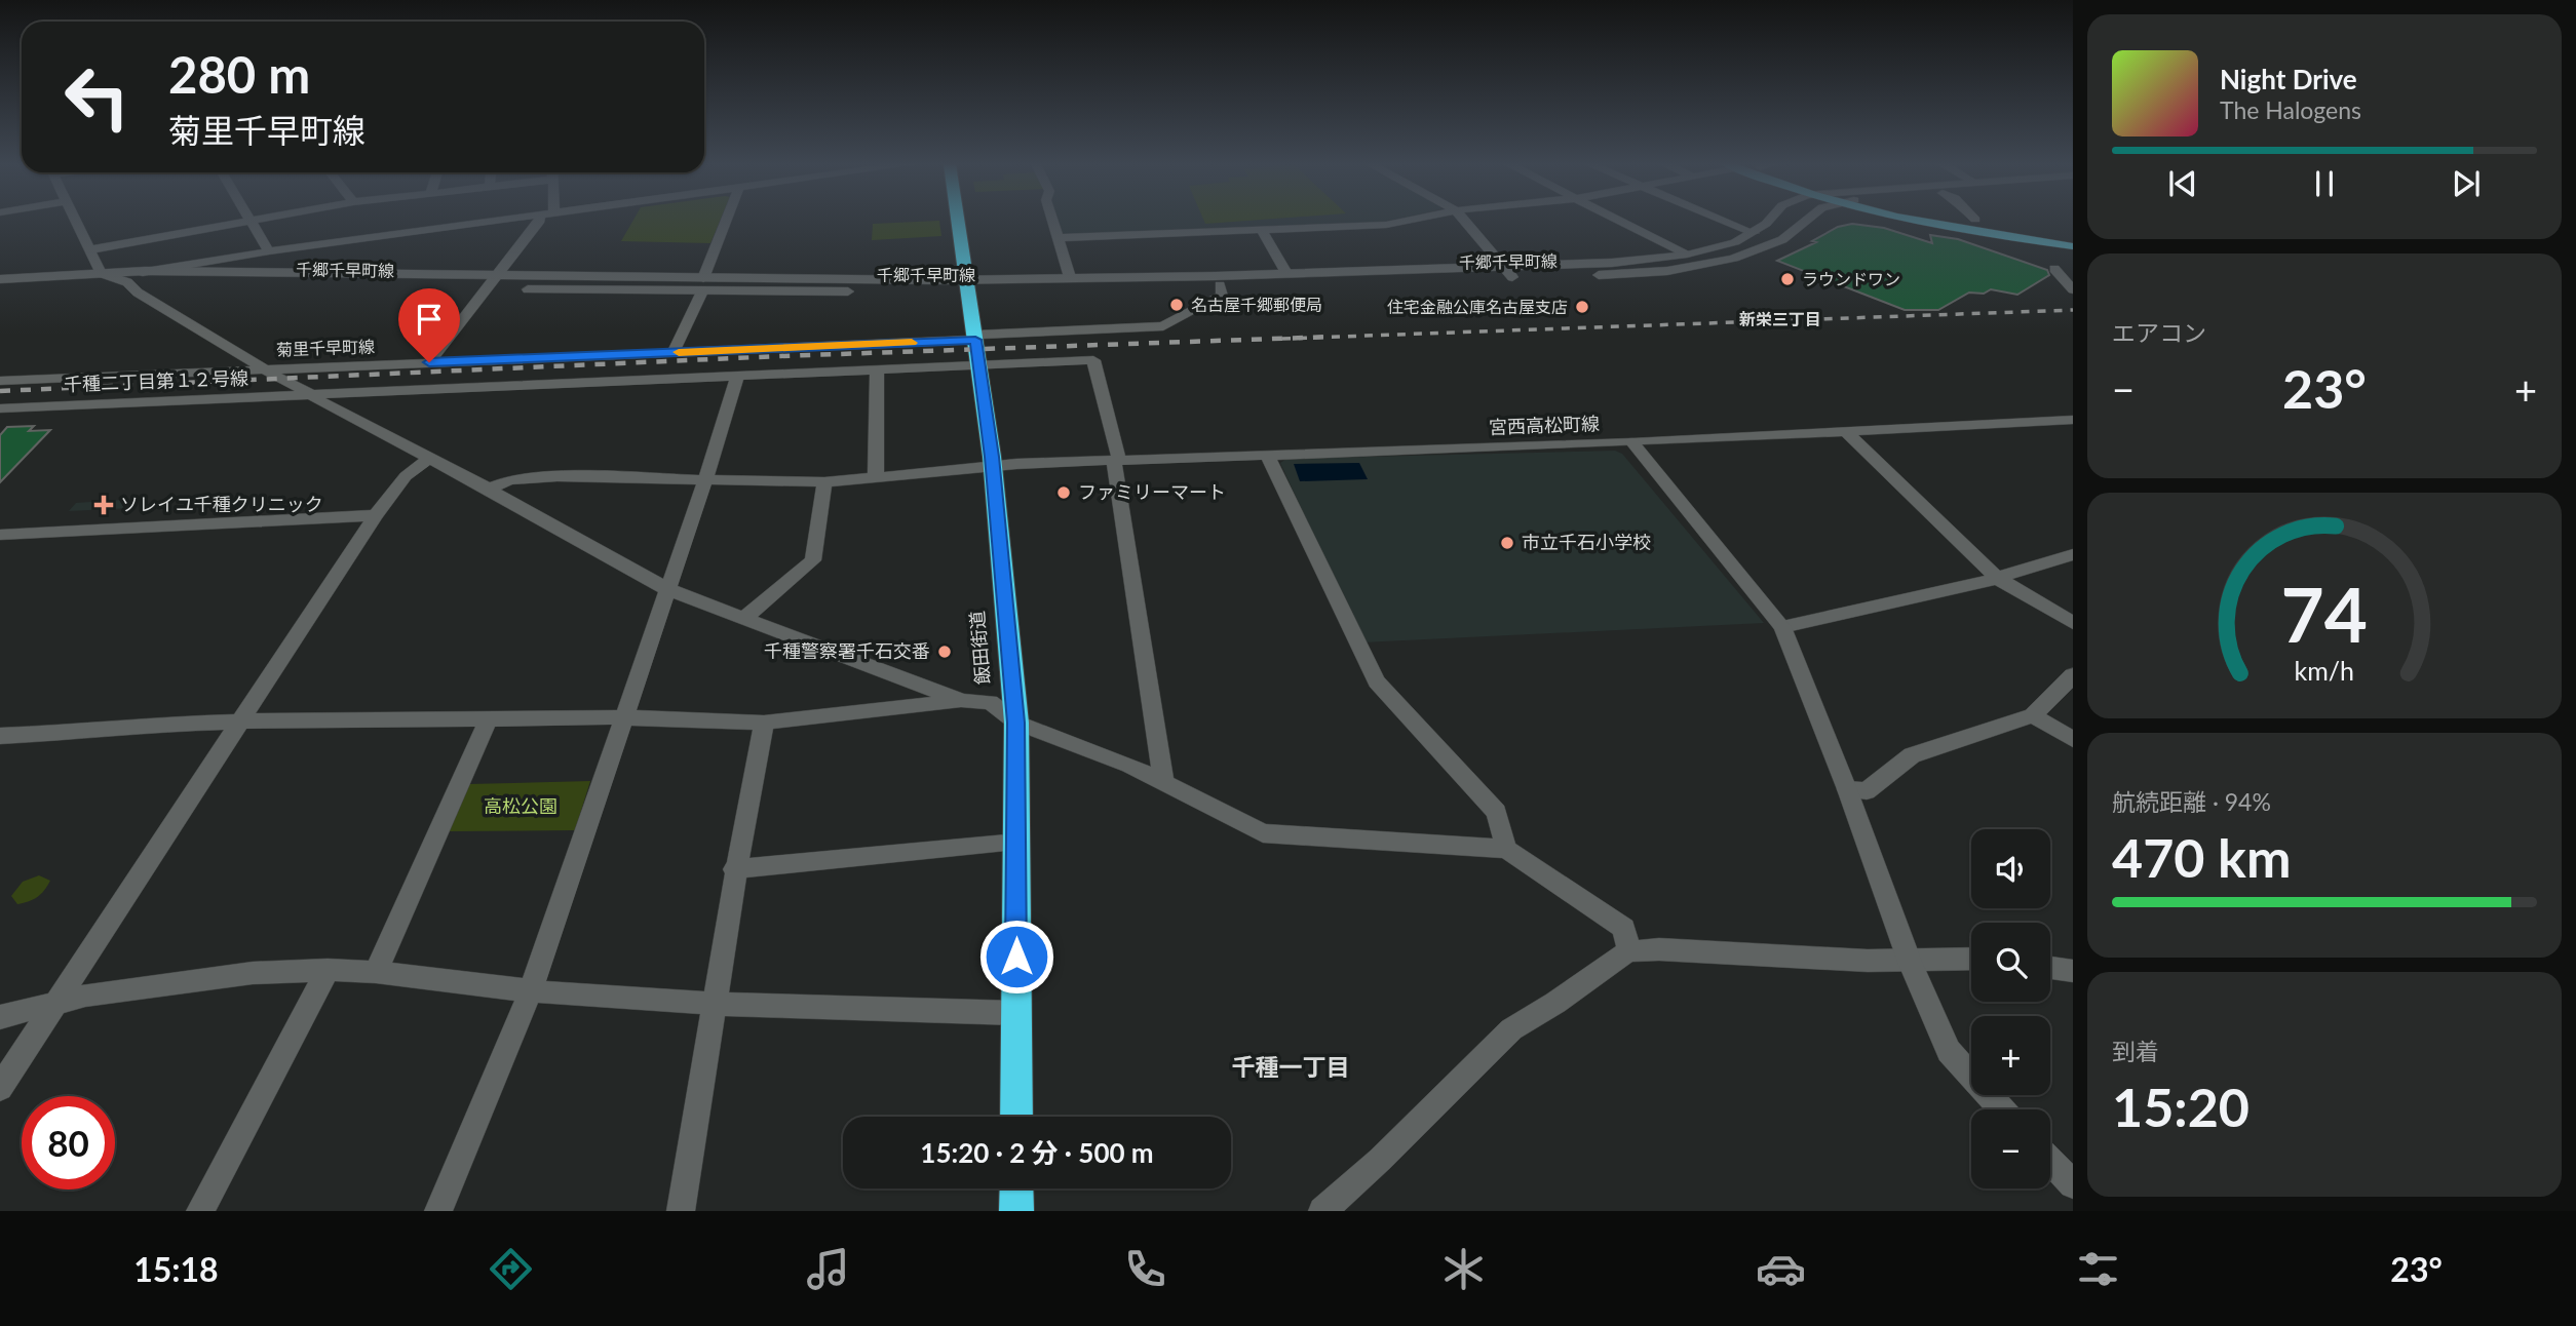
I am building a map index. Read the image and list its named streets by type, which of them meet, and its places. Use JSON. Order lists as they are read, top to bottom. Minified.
{"streets":{"highway":["飯田街道"],"street":["千郷千早町線","菊里千早町線","千種二丁目第１２号線","宮西高松町線"]},"crossings":[["千郷千早町線","菊里千早町線"],["千郷千早町線","飯田街道"],["菊里千早町線","飯田街道"],["千種二丁目第１２号線","宮西高松町線"],["千種二丁目第１２号線","飯田街道"],["宮西高松町線","飯田街道"]],"districts":["新栄三丁目","千種一丁目"],"parks":["高松公園"],"places":{"other":["ラウンドワン","名古屋千郷郵便局","住宅金融公庫名古屋支店","ファミリーマート","市立千石小学校","千種警察署千石交番"],"health":["ソレイユ千種クリニック"]},"page":{"turn":["280 m","菊里千早町線"],"song":["Night Drive","The Halogens"],"tile":["エアコン",["航続距離 · 94%","470 km"],["到着","15:20"]],"heat":["−","23°","+"],"map_buttons":["+","−"],"limit":"80","trip":"15:20 · 2 分 · 500 m","tabs":["15:18","23°"],"gauge":["74","km/h"]}}
